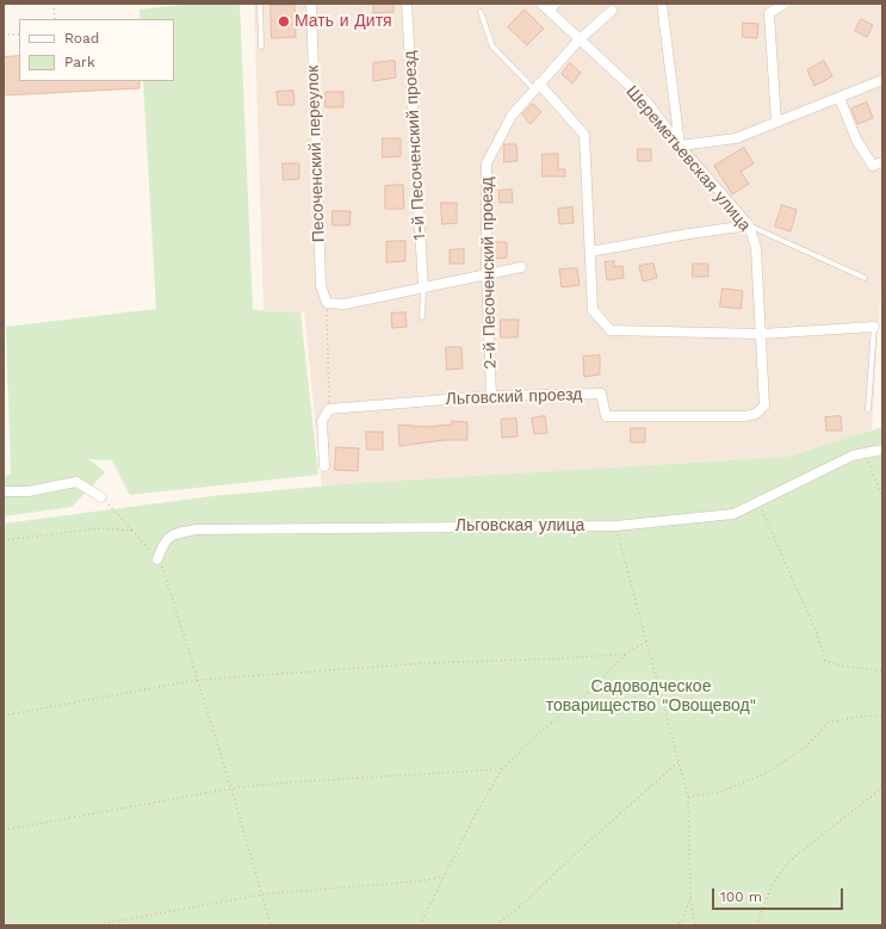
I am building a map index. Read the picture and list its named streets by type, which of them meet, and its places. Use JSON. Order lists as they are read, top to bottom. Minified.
{"streets":{"street":["1-й Песоченский проезд","Песоченский переулок","Шереметьевская улица","2-й Песоченский проезд","Льговский проезд","Льговская улица"]},"crossings":[["Шереметьевская улица","2-й Песоченский проезд"],["Шереметьевская улица","Льговский проезд"],["2-й Песоченский проезд","Льговский проезд"]],"parks":["Садоводческое товарищество \"Овощевод\""],"places":["Мать и Дитя"],"legend":["Road","Park"],"scale_bar":"100 m"}
